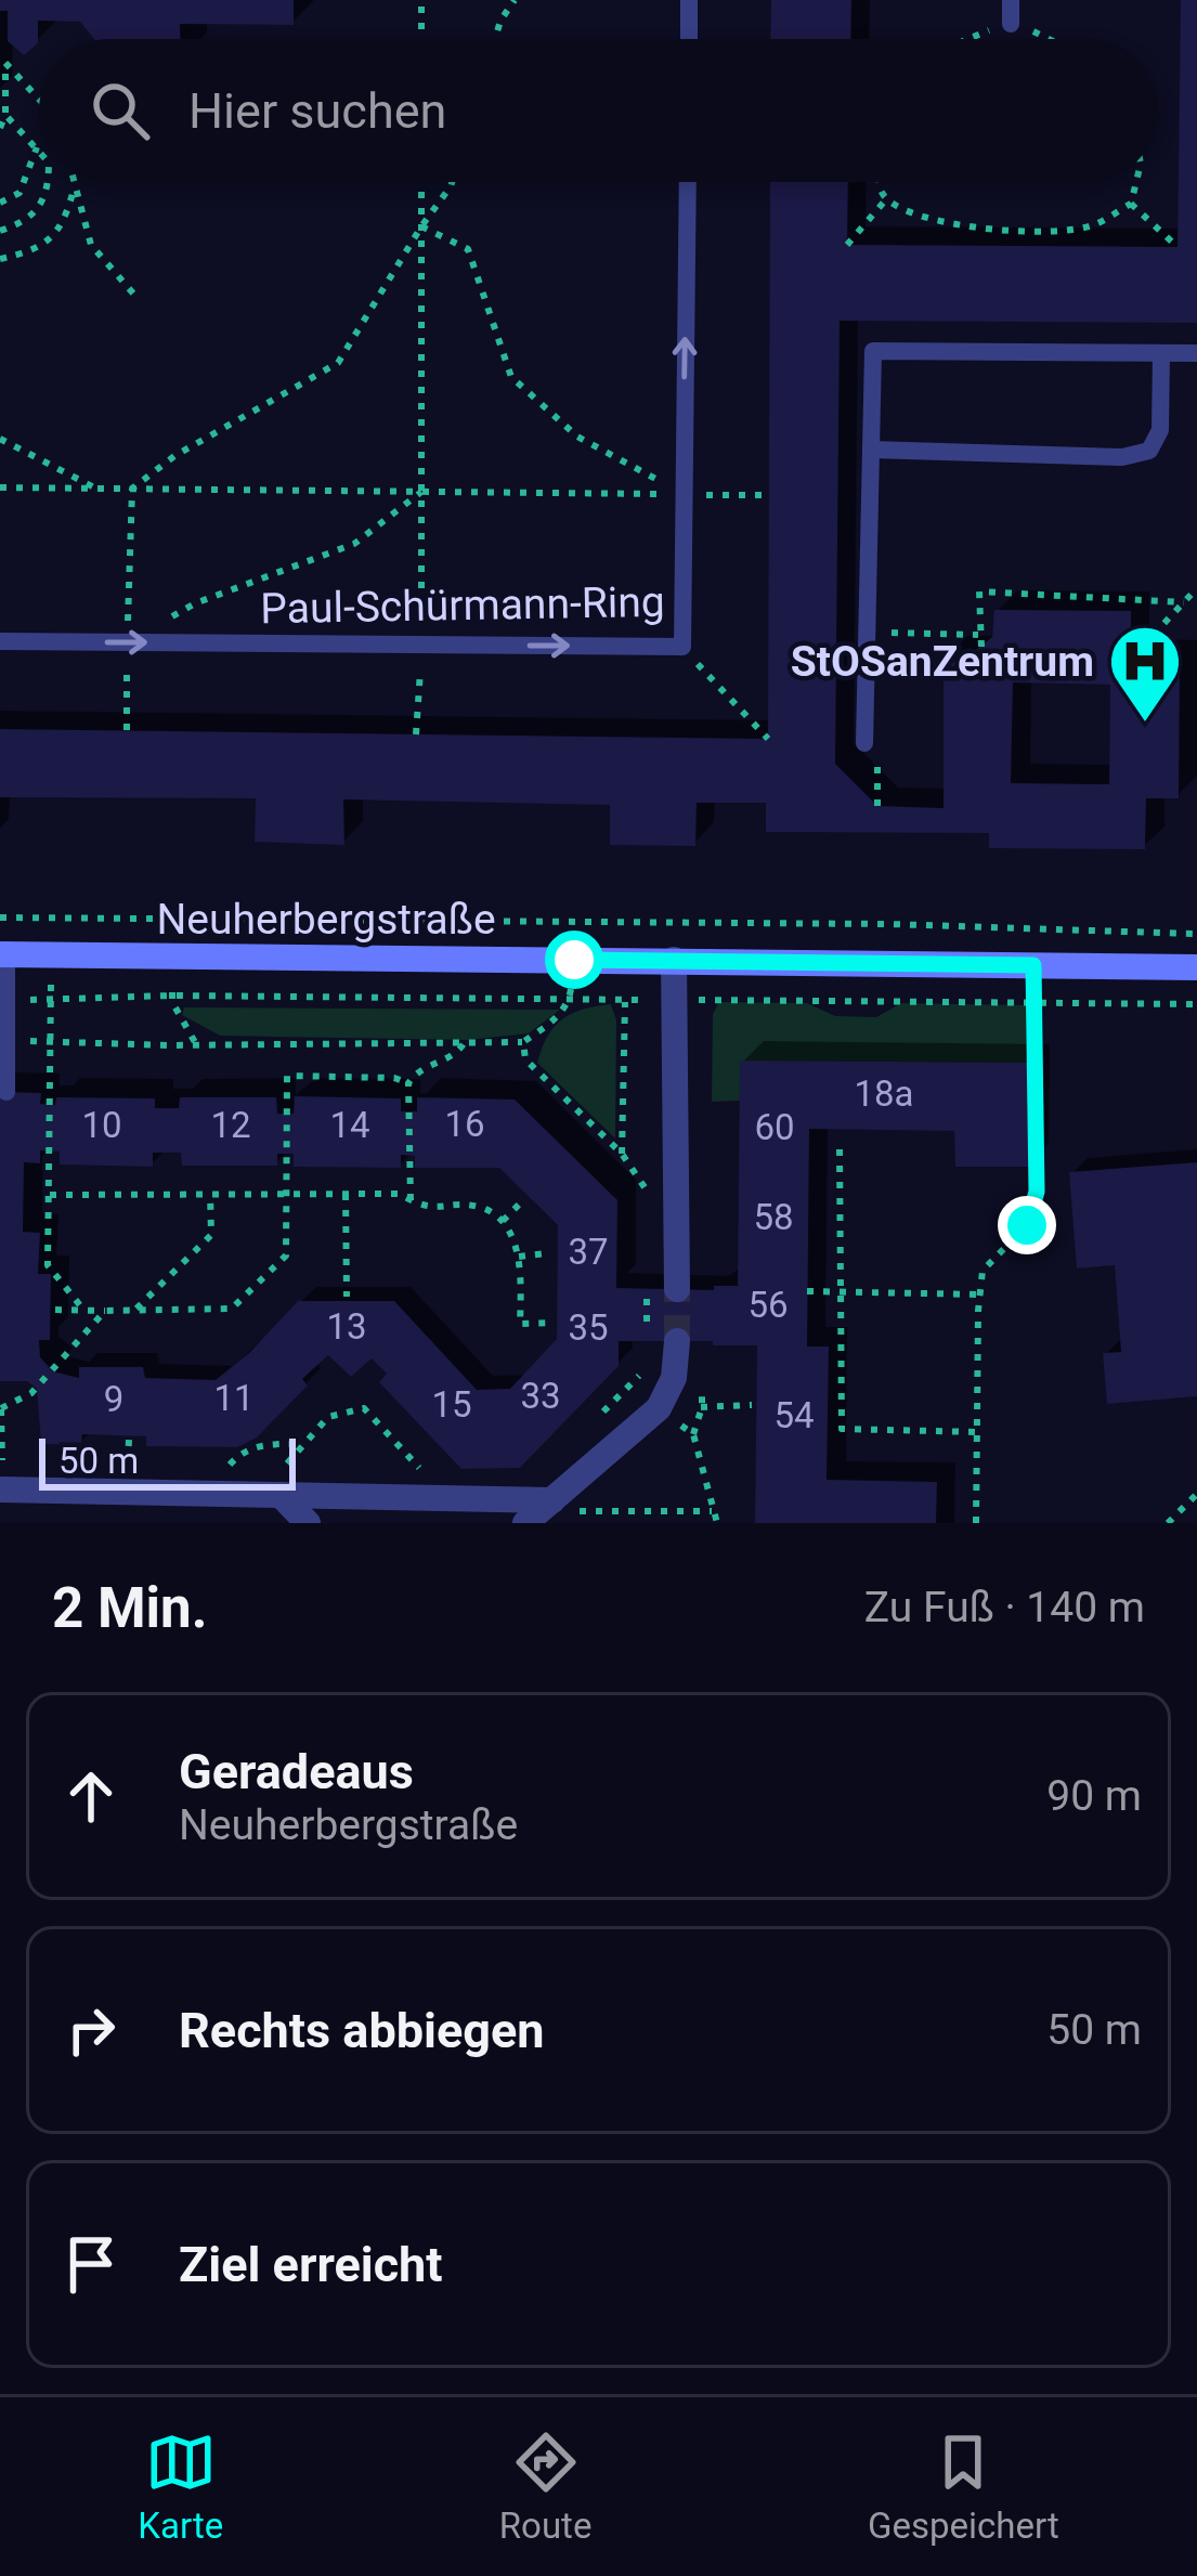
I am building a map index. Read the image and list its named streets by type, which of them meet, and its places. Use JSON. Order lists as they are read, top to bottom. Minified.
{"streets":{"main road":["Neuherbergstraße"],"lane":["Paul-Schürmann-Ring"]},"places":{"hospital":["StOSanZentrum"]},"house_numbers":["18a","16","10","12","14","60","58","37","56","13","35","33","11","9","15","54"],"scale_bar":"50 m","page":{"search":"Hier suchen","scale":"50 m","heading":["2 Min.","Zu Fuß · 140 m"],"list":[["Geradeaus","Neuherbergstraße","90 m"],["Rechts abbiegen","50 m"],"Ziel erreicht"],"nav":["Karte","Route","Gespeichert"]}}
